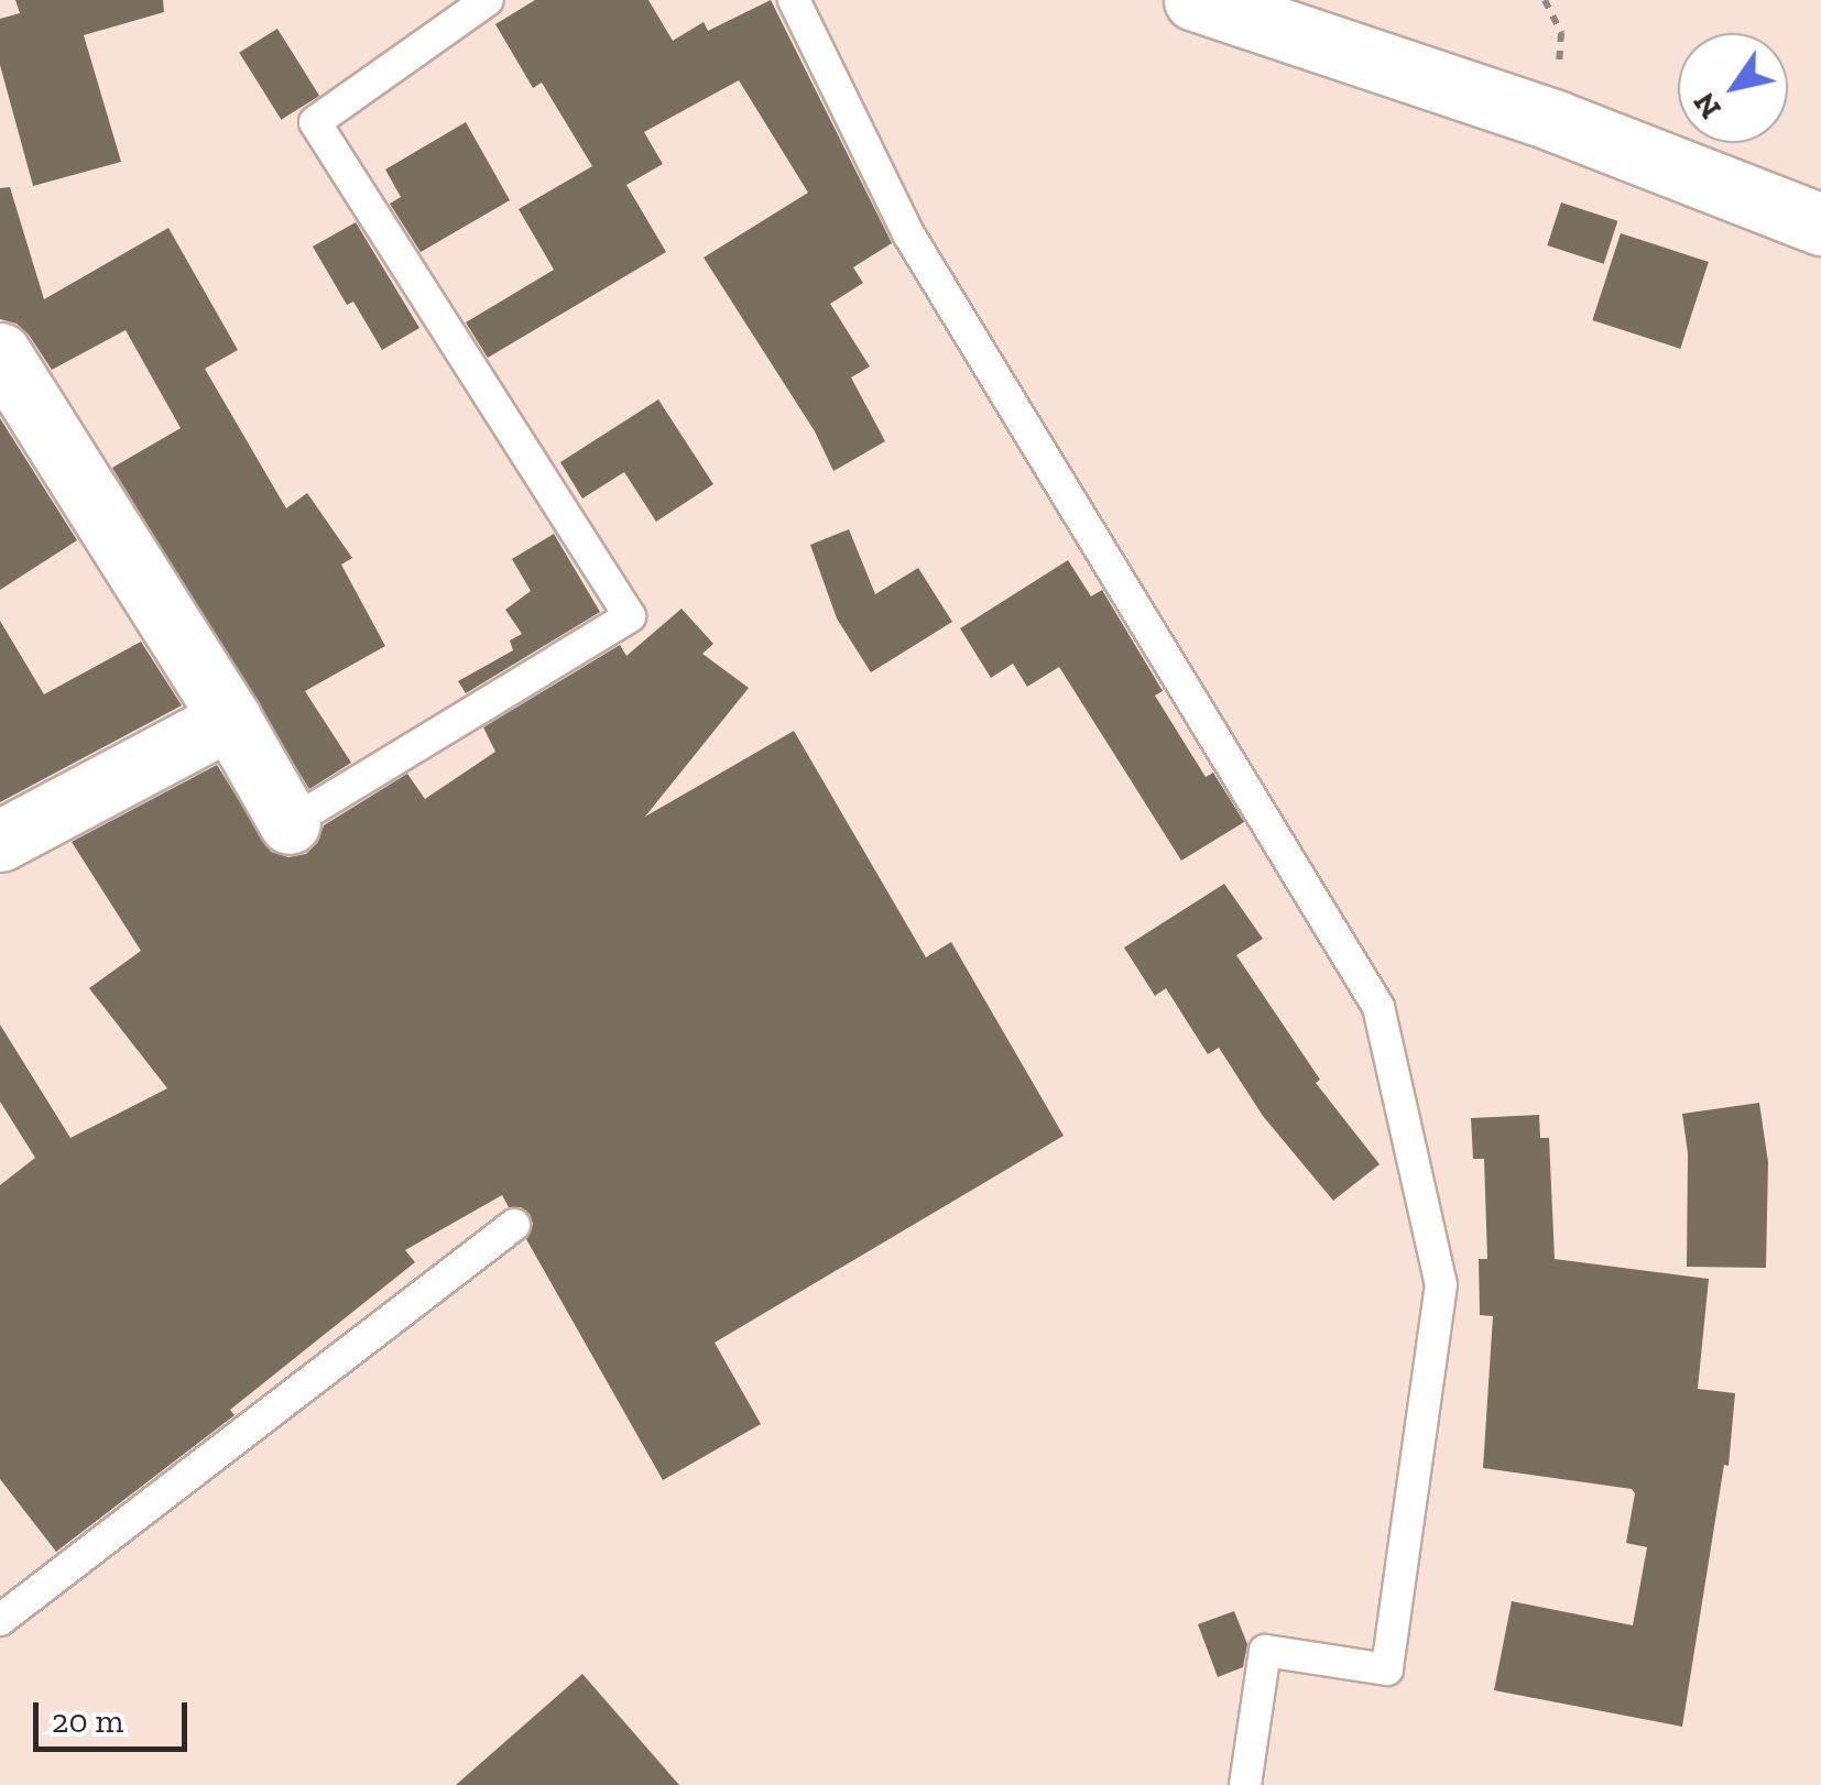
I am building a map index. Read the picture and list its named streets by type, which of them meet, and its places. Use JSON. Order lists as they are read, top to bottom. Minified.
{"scale_bar":"20 m","north":"bottom left"}
